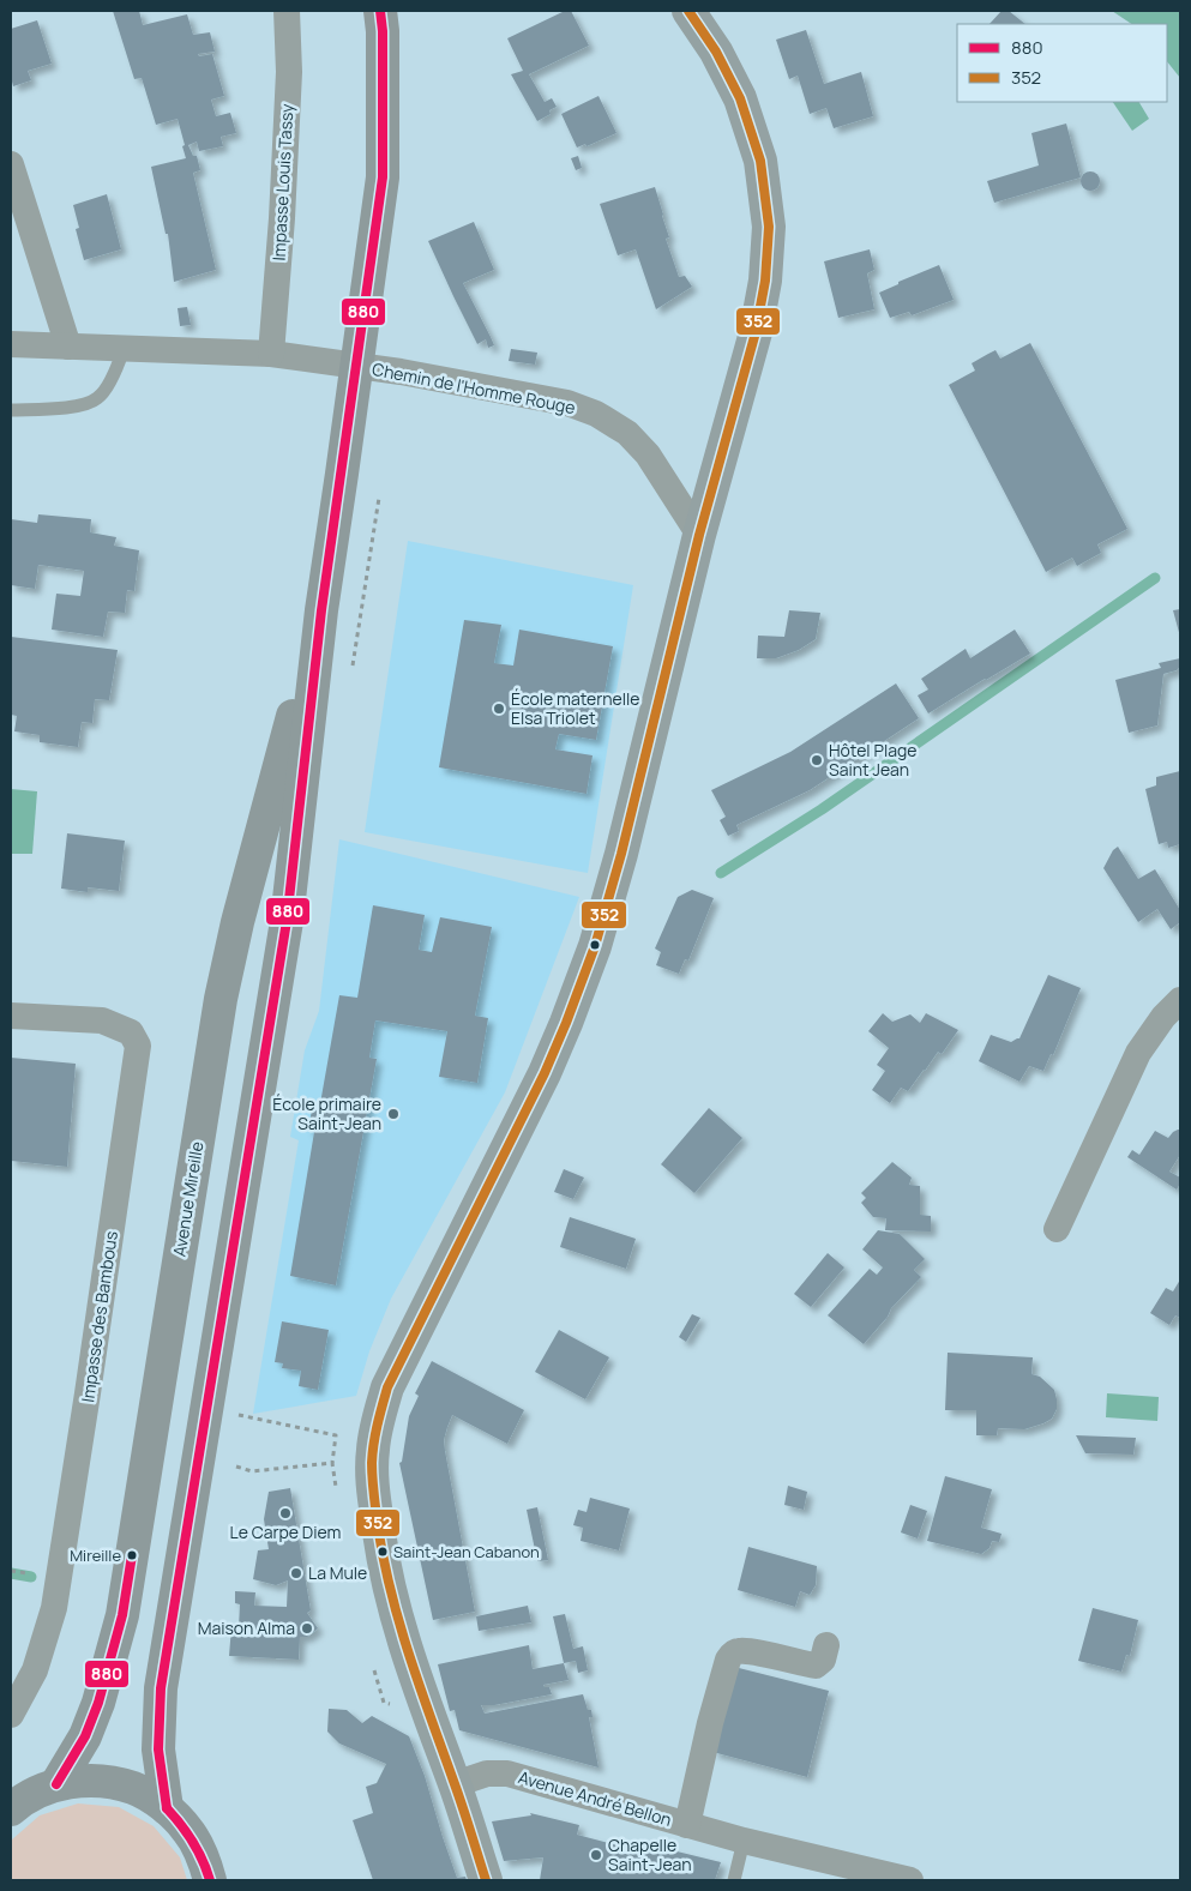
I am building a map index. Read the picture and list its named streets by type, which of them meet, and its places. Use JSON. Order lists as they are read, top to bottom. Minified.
{"streets":{"main road":["Avenue Mireille"],"street":["Impasse Louis Tassy","Chemin de l'Homme Rouge","Impasse des Bambous","Avenue André Bellon"]},"crossings":[["Impasse Louis Tassy","Chemin de l'Homme Rouge"]],"places":["École maternelle Elsa Triolet","Hôtel Plage Saint Jean","École primaire Saint-Jean","Le Carpe Diem","Saint-Jean Cabanon","Mireille","La Mule","Maison Alma","Chapelle Saint-Jean"],"lines":["transit line 880","transit line 352"],"legend":["880","352"]}
